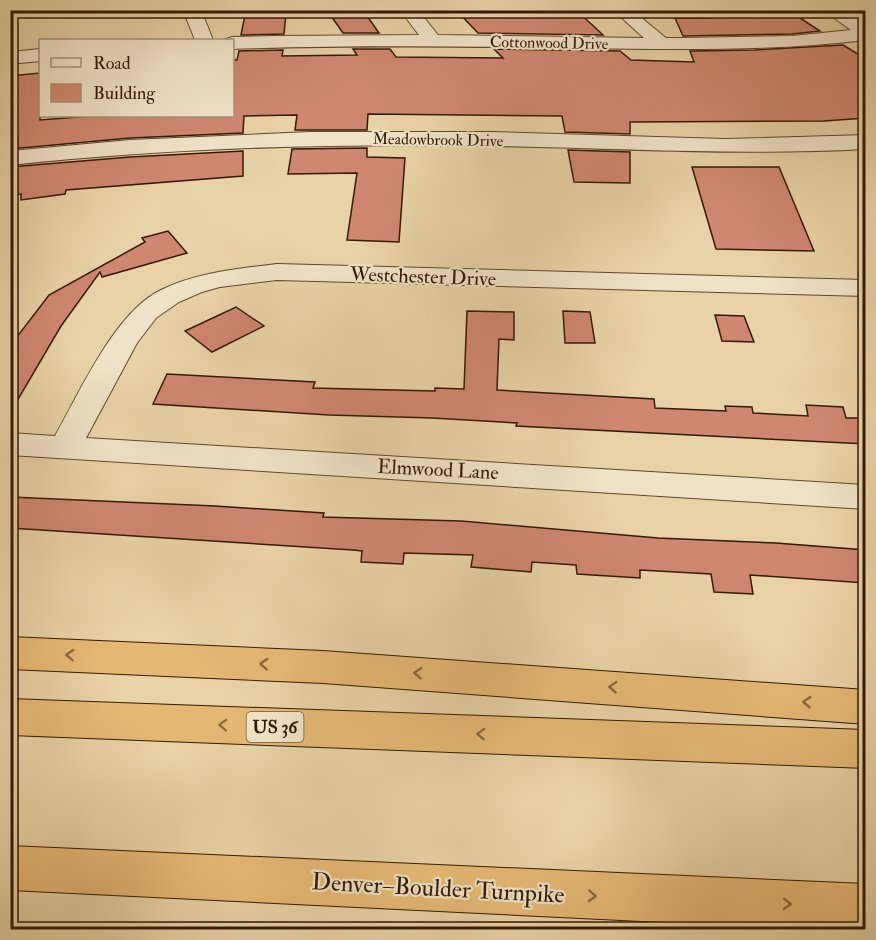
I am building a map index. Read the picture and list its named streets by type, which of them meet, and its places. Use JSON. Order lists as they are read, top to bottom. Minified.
{"streets":{"highway":["US 36","Denver–Boulder Turnpike"],"street":["Cottonwood Drive","Meadowbrook Drive","Westchester Drive","Elmwood Lane"]},"crossings":[["Westchester Drive","Elmwood Lane"]],"legend":["Road","Building"]}
